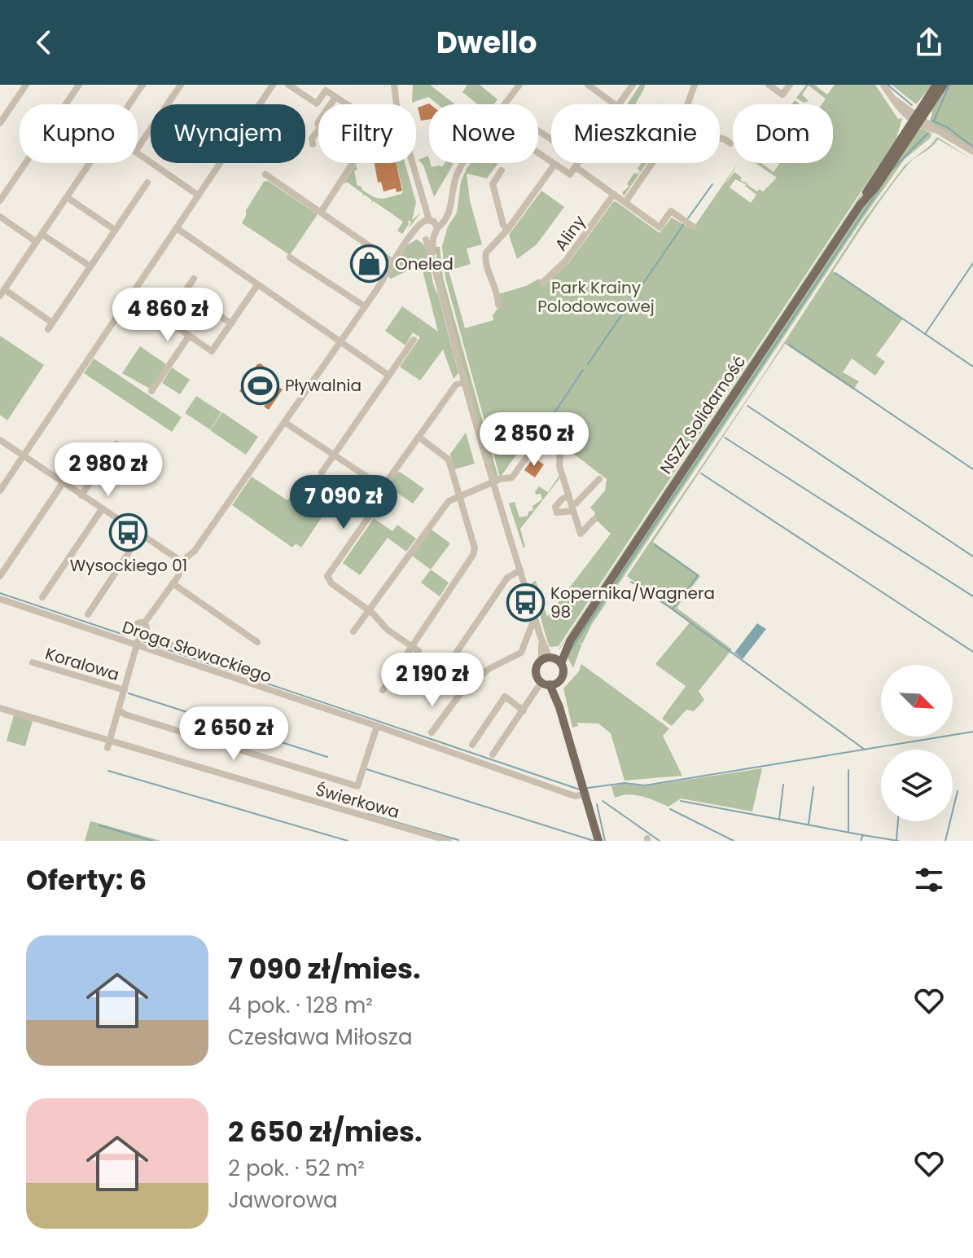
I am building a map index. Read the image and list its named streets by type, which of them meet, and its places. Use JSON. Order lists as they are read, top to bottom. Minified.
{"streets":{"main road":["NSZZ Solidarność"],"street":["Aliny","Droga Słowackiego","Koralowa","Świerkowa"]},"crossings":[["Droga Słowackiego","Koralowa"],["Koralowa","Świerkowa"]],"parks":["Park Krainy Polodowcowej"],"places":{"shop":["Oneled"],"sports":["Pływalnia"],"bus stop":["Wysockiego 01","Kopernika/Wagnera 98"]},"north":"bottom right","page":{"header":"Dwello","chip":["Kupno","Wynajem","Filtry","Nowe","Mieszkanie","Dom"],"price":["4 860 zł","2 850 zł","2 980 zł","7 090 zł","2 190 zł","2 650 zł"],"heading":"Oferty: 6","list":[{"name":"7 090 zł/mies.","note":"4 pok. · 128 m² · Czesława Miłosza"},{"name":"2 650 zł/mies.","note":"2 pok. · 52 m² · Jaworowa"}]}}
